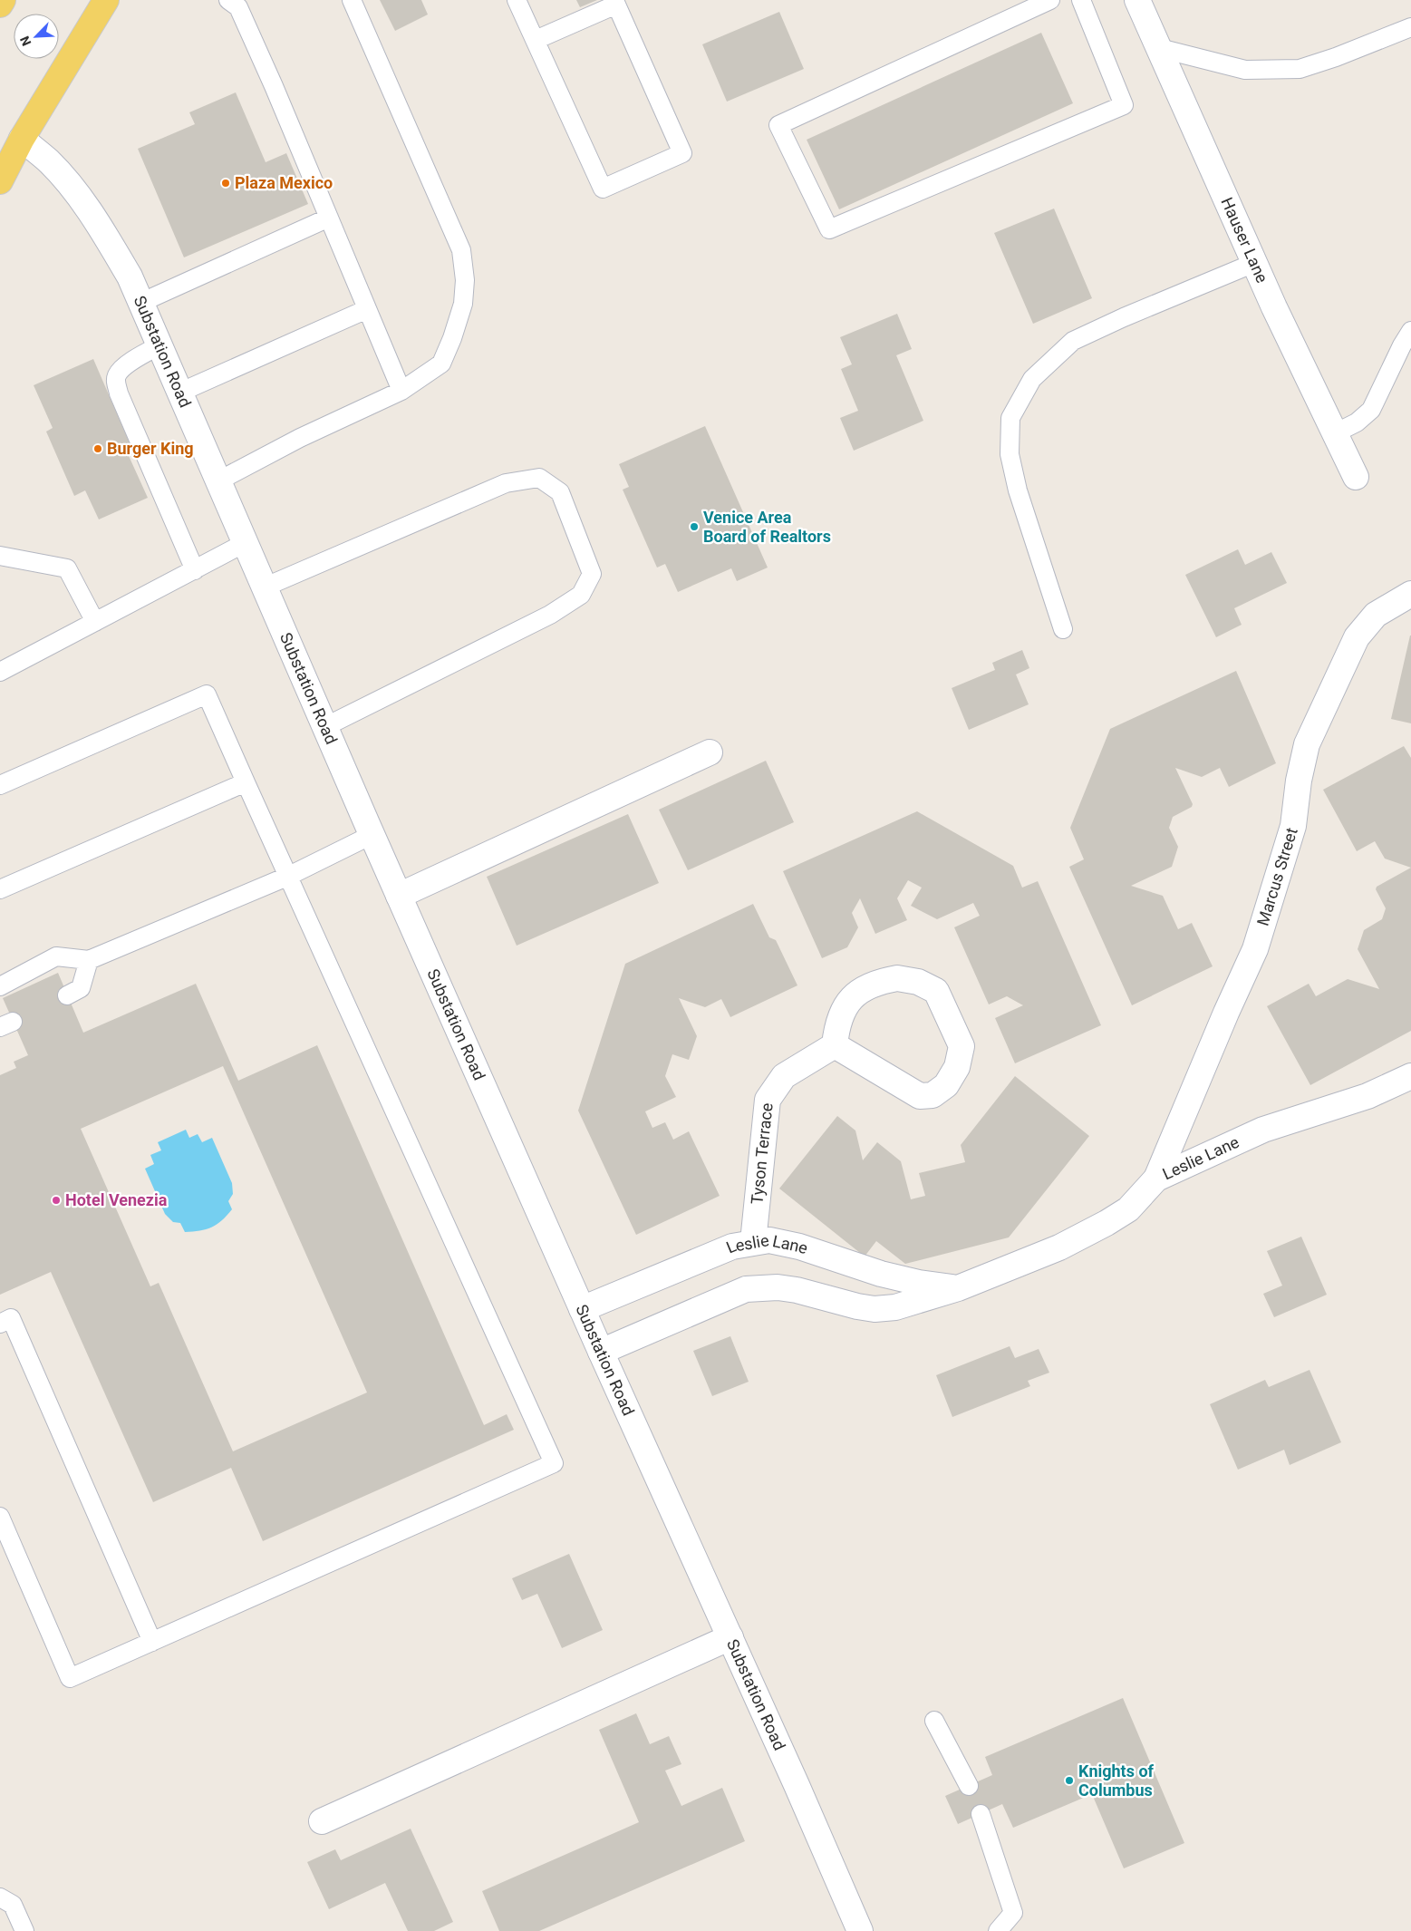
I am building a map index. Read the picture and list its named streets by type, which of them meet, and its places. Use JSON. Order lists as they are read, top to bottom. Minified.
{"streets":{"street":["Hauser Lane","Substation Road","Marcus Street","Tyson Terrace","Leslie Lane"]},"crossings":[["Substation Road","Leslie Lane"],["Marcus Street","Leslie Lane"],["Tyson Terrace","Leslie Lane"]],"places":["Plaza Mexico","Burger King","Venice Area Board of Realtors","Hotel Venezia","Knights of Columbus"],"north":"bottom left"}
